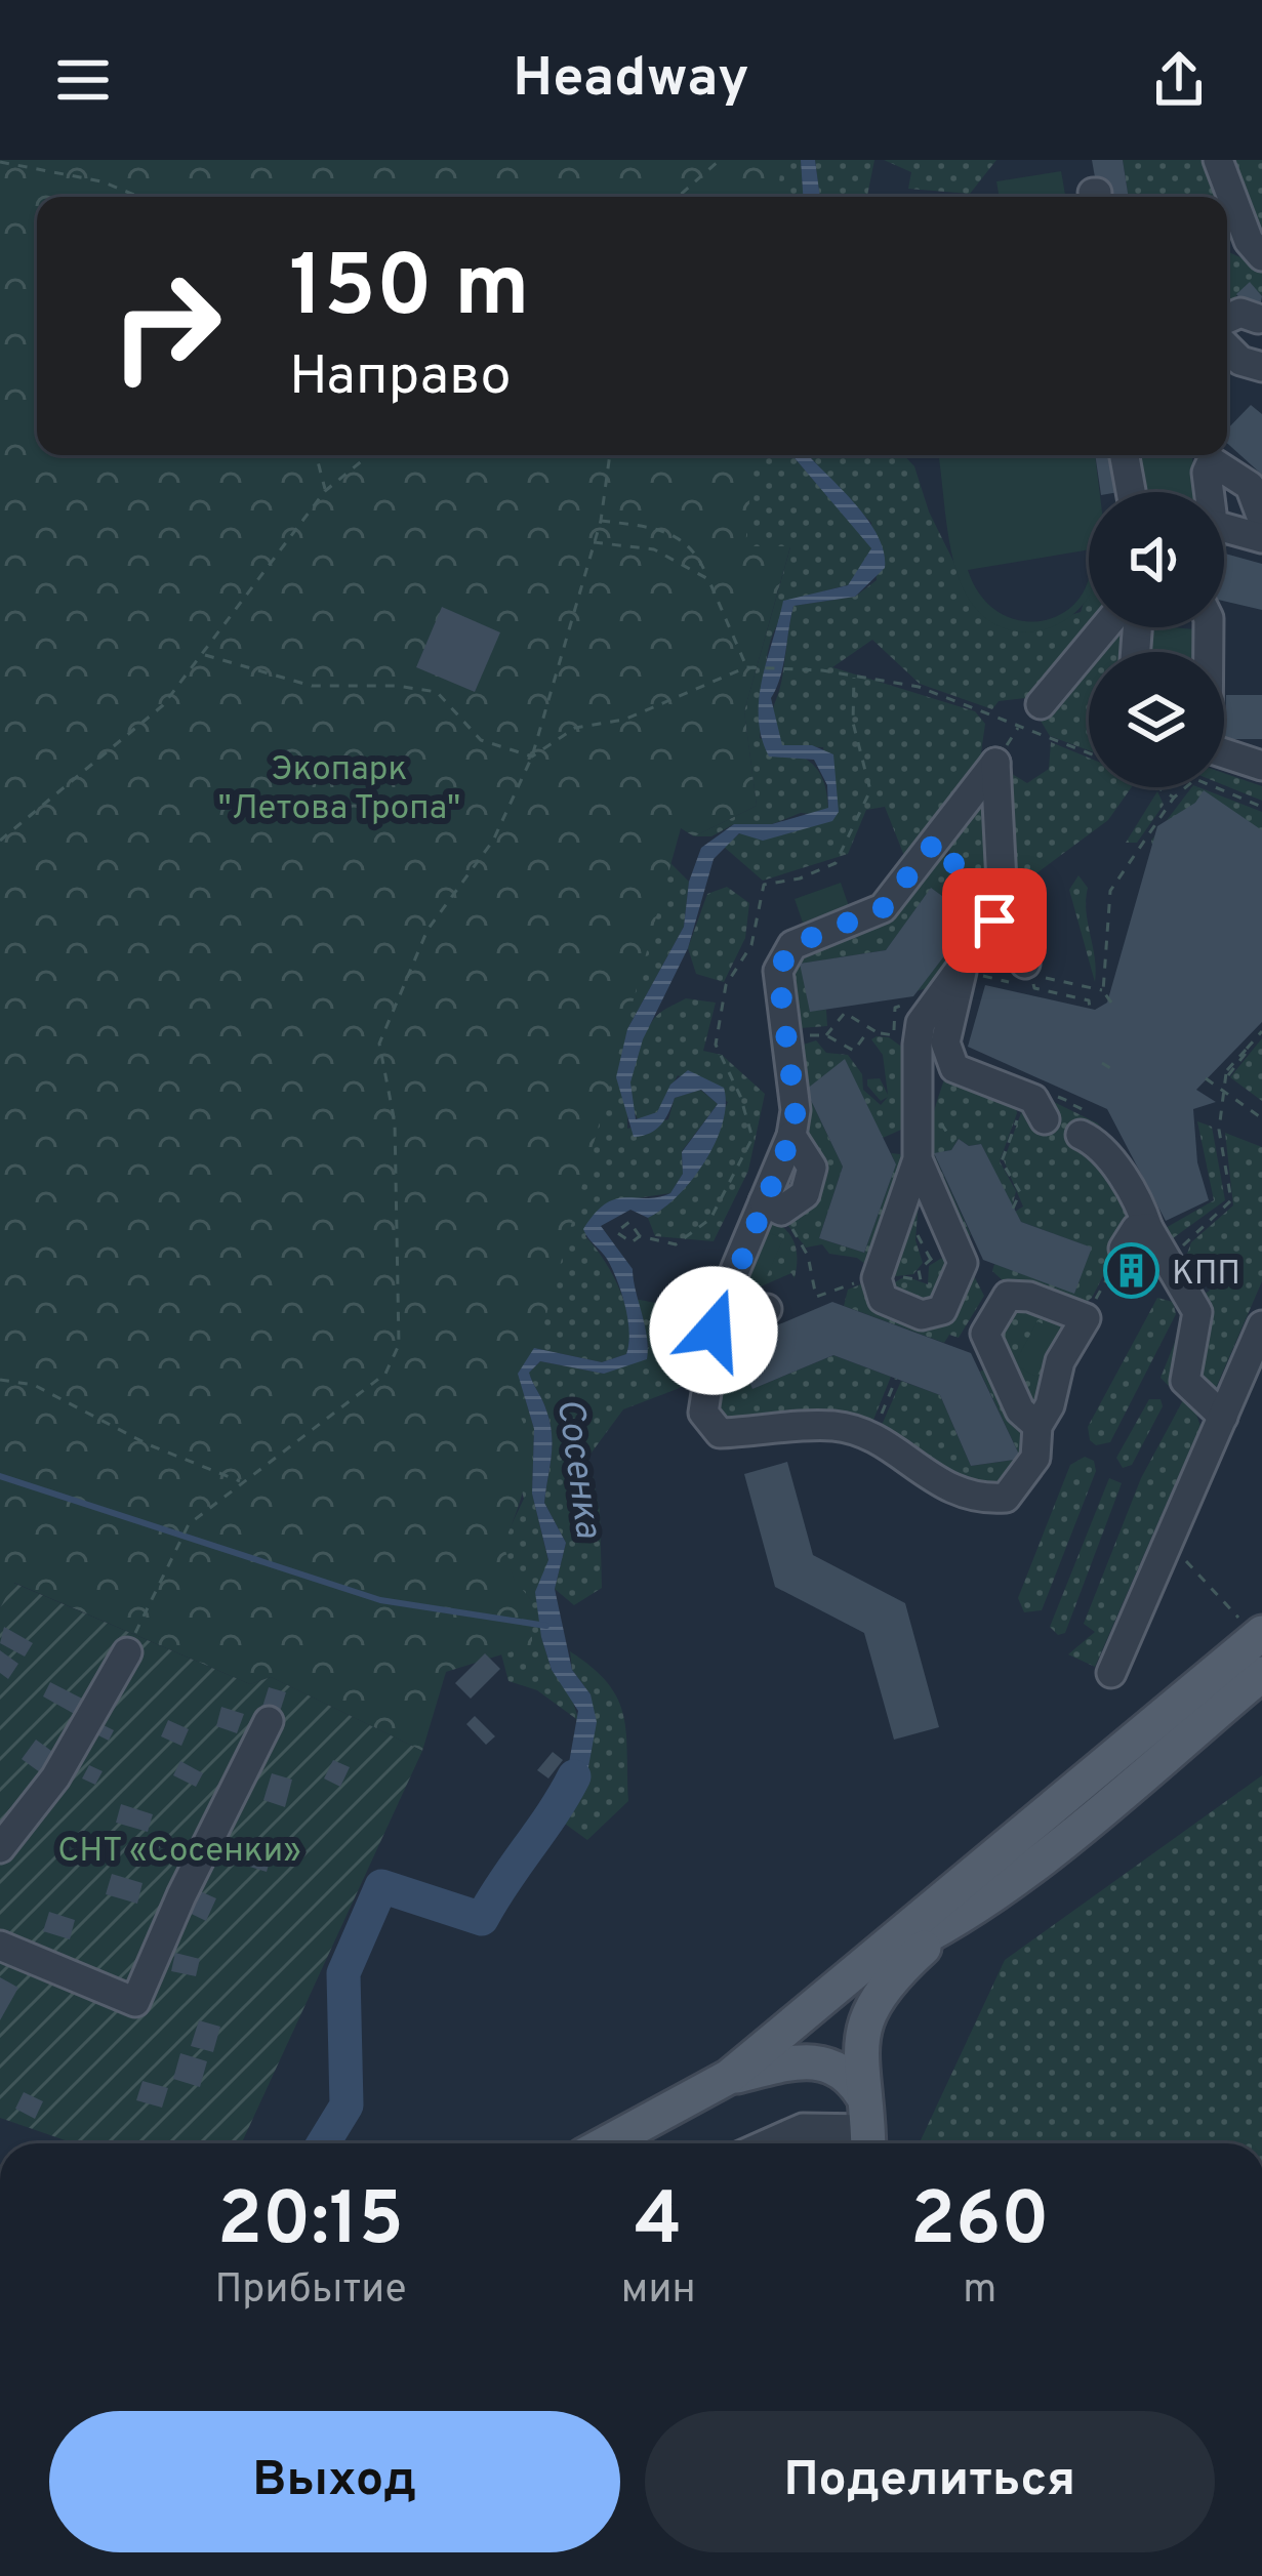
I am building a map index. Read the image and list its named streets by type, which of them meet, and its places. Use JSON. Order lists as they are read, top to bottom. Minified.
{"water":["Сосенка"],"parks":["Экопарк \"Летова Тропа\"","СНТ «Сосенки»"],"places":{"building":["КПП"]},"page":{"header":"Headway","turn":["150 m","Направо"],"eta":["20:15","Прибытие","4","мин","260","m"],"buttons":["Выход","Поделиться"]}}
